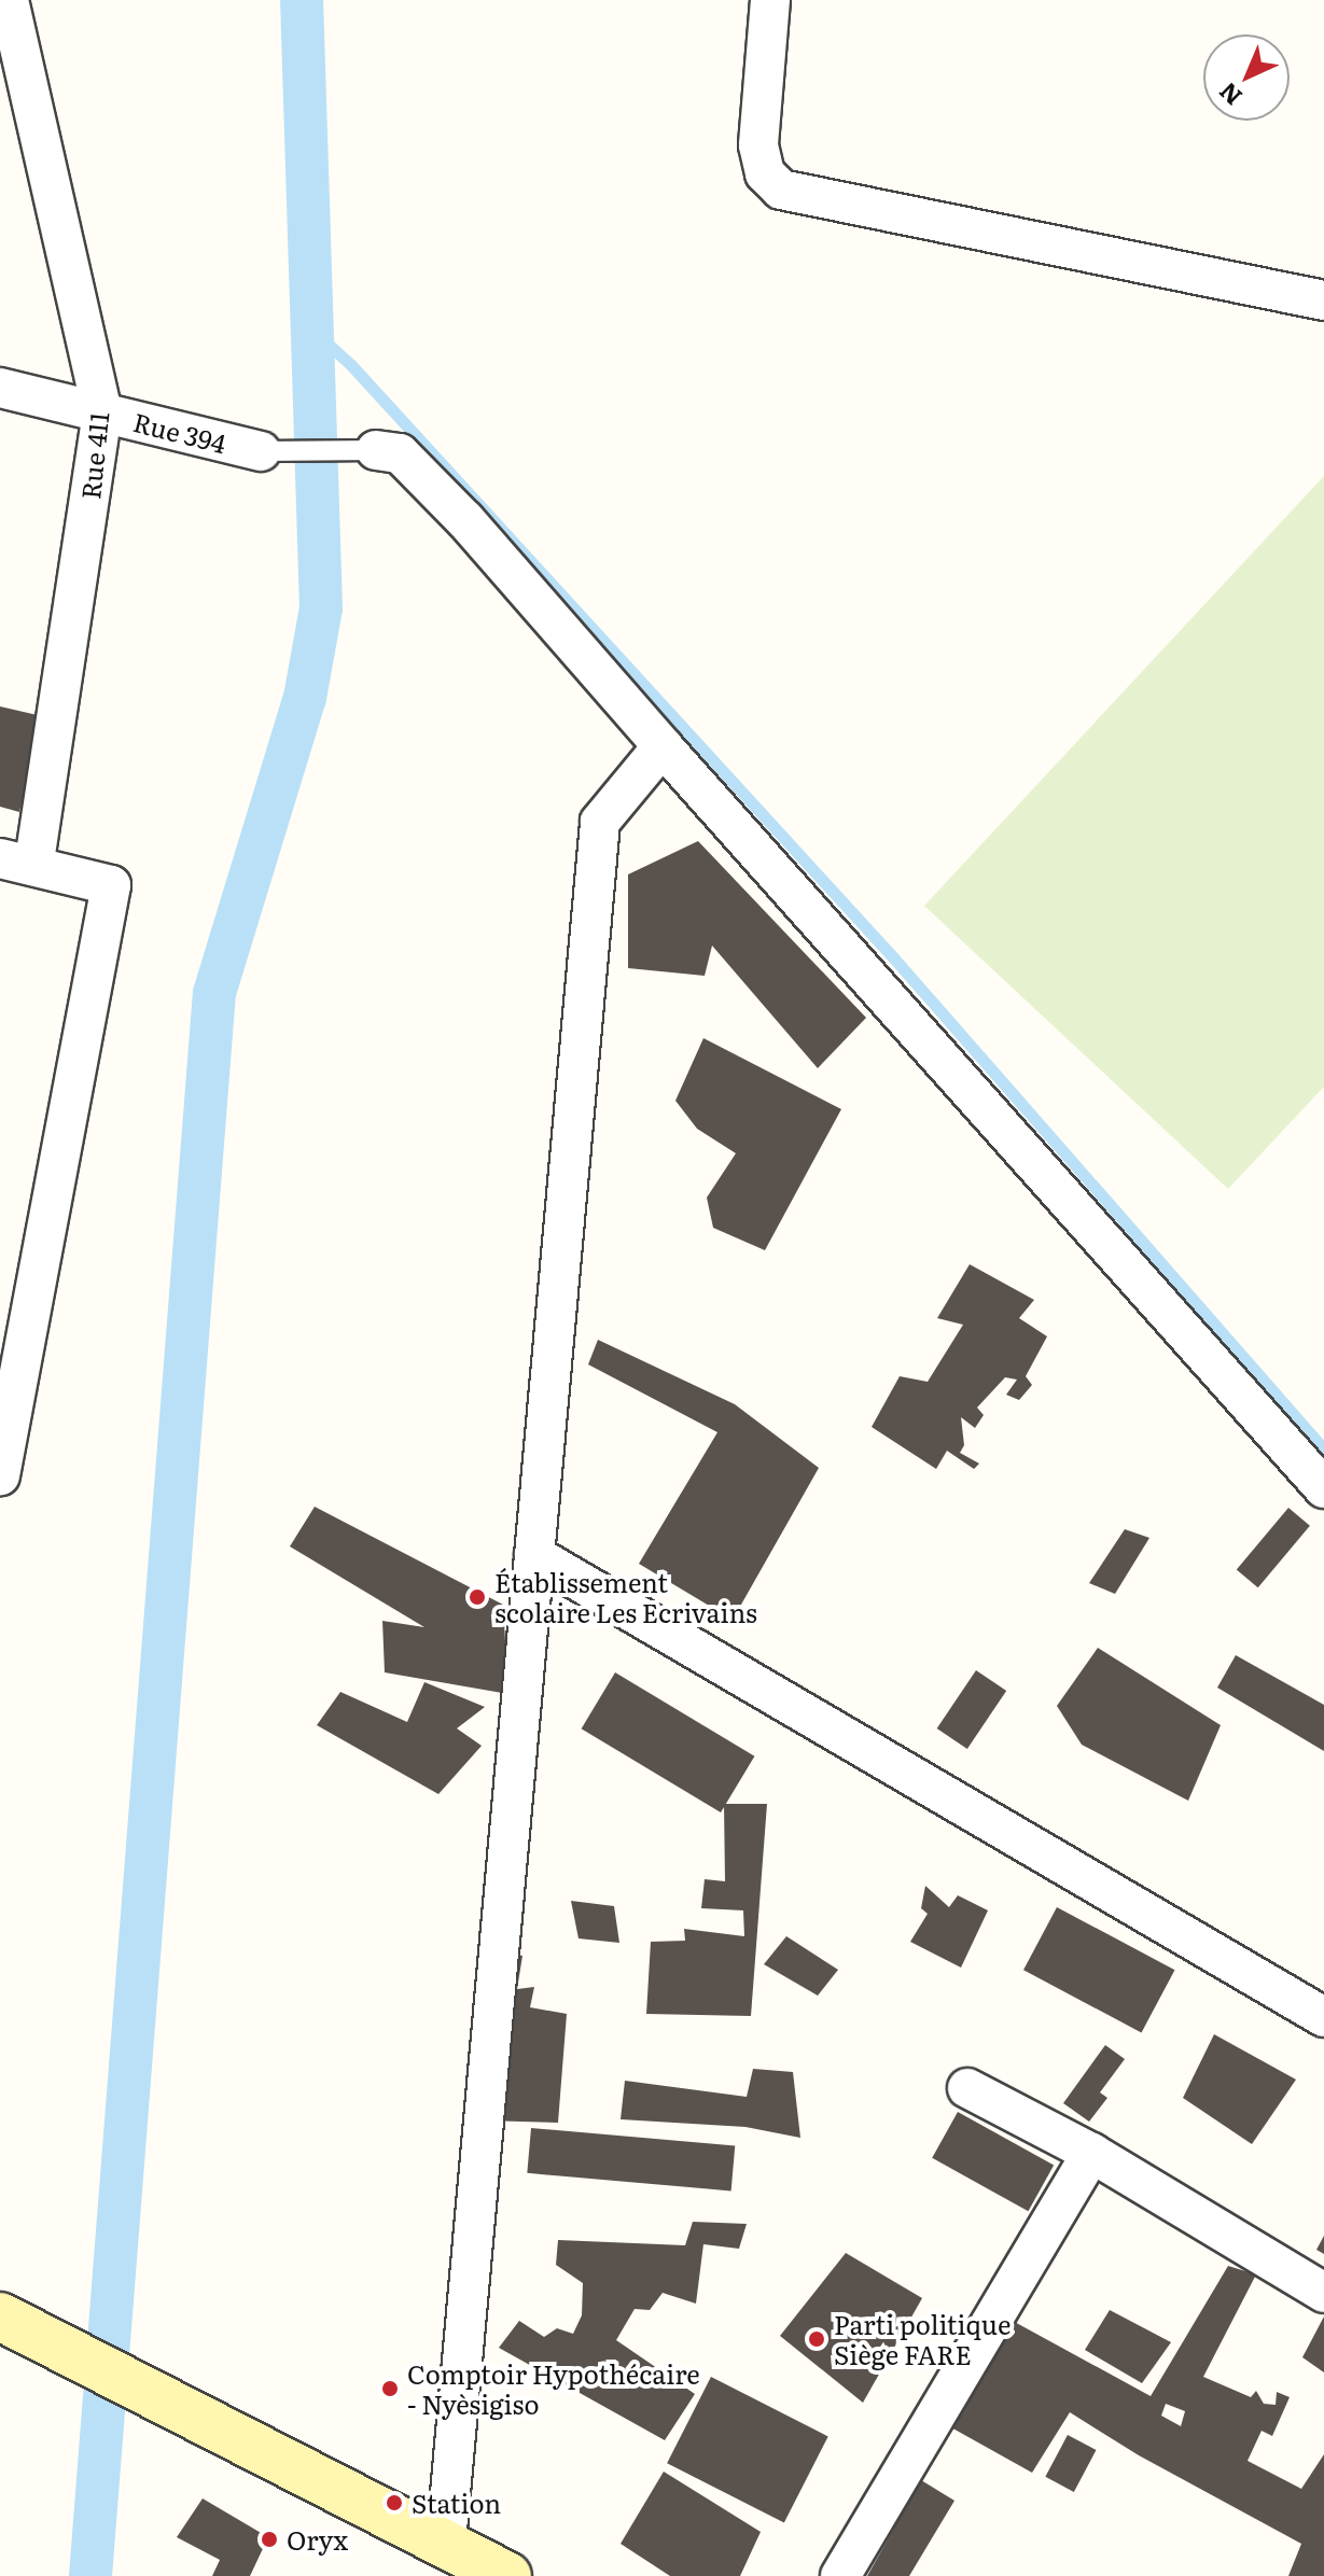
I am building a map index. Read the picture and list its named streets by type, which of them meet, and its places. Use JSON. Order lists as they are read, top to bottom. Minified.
{"streets":{"street":["Rue 394","Rue 411"]},"crossings":[["Rue 394","Rue 411"]],"places":["Établissement scolaire Les Ecrivains","Parti politique Siège FARE","Comptoir Hypothécaire - Nyèsigiso","Station","Oryx"],"north":"bottom left"}
